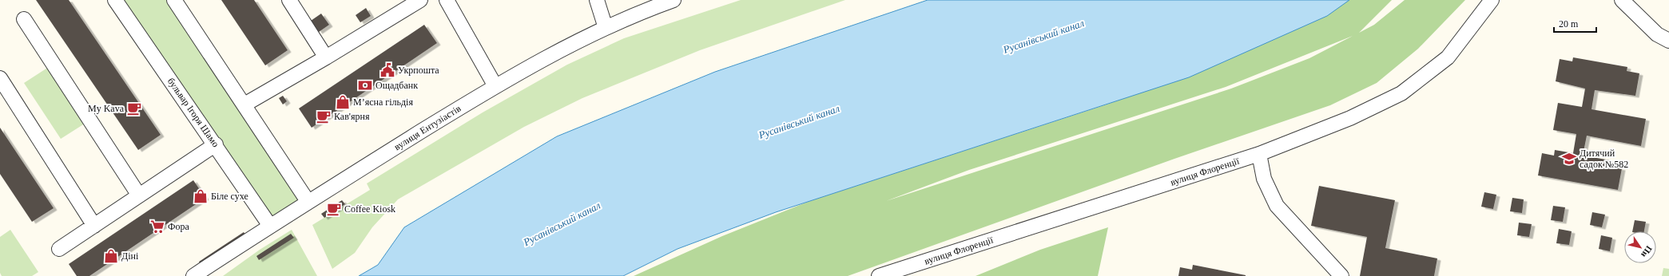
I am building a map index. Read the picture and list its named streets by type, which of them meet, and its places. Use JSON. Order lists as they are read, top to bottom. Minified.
{"streets":{"street":["бульвар Ігоря Шамо","вулиця Ентузіастів","вулиця Флоренції"]},"crossings":[["бульвар Ігоря Шамо","вулиця Ентузіастів"]],"water":["Русанівський канал"],"places":{"public building":["Укрпошта"],"bank":["Ощадбанк"],"shop":["М’ясна гільдія","Біле сухе","Діні"],"cafe":["My Kava","Кав'ярня","Coffee Kiosk"],"school or university":["Дитячий садок №582"],"supermarket":["Фора"]},"scale_bar":"20 m","north":"bottom right"}
